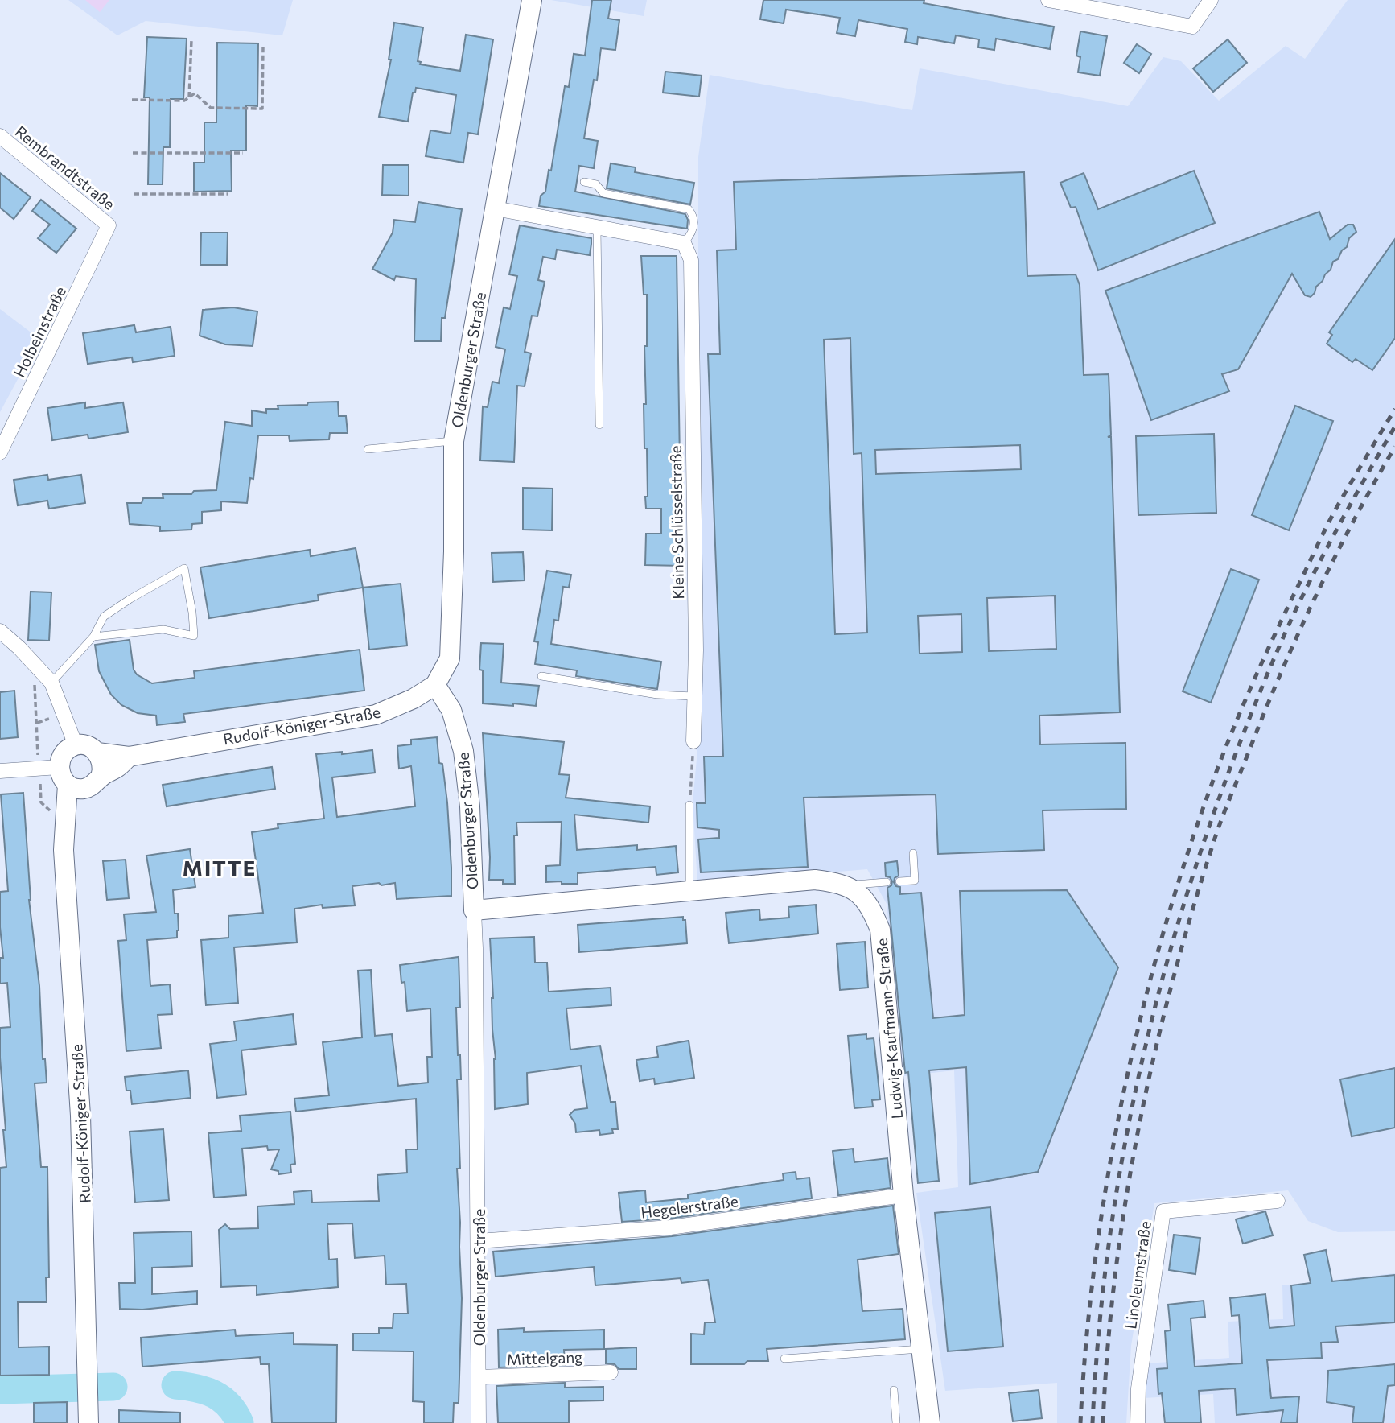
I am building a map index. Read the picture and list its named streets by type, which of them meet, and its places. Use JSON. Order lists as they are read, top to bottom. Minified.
{"streets":{"main road":["Oldenburger Straße","Rudolf-Königer-Straße","Ludwig-Kaufmann-Straße"],"street":["Rembrandtstraße","Holbeinstraße","Kleine Schlüsselstraße","Hegelerstraße","Linoleumstraße","Mittelgang"]},"crossings":[["Rembrandtstraße","Holbeinstraße"],["Oldenburger Straße","Rudolf-Königer-Straße"],["Oldenburger Straße","Ludwig-Kaufmann-Straße"],["Oldenburger Straße","Hegelerstraße"],["Oldenburger Straße","Mittelgang"],["Ludwig-Kaufmann-Straße","Hegelerstraße"]],"districts":["MITTE"]}
